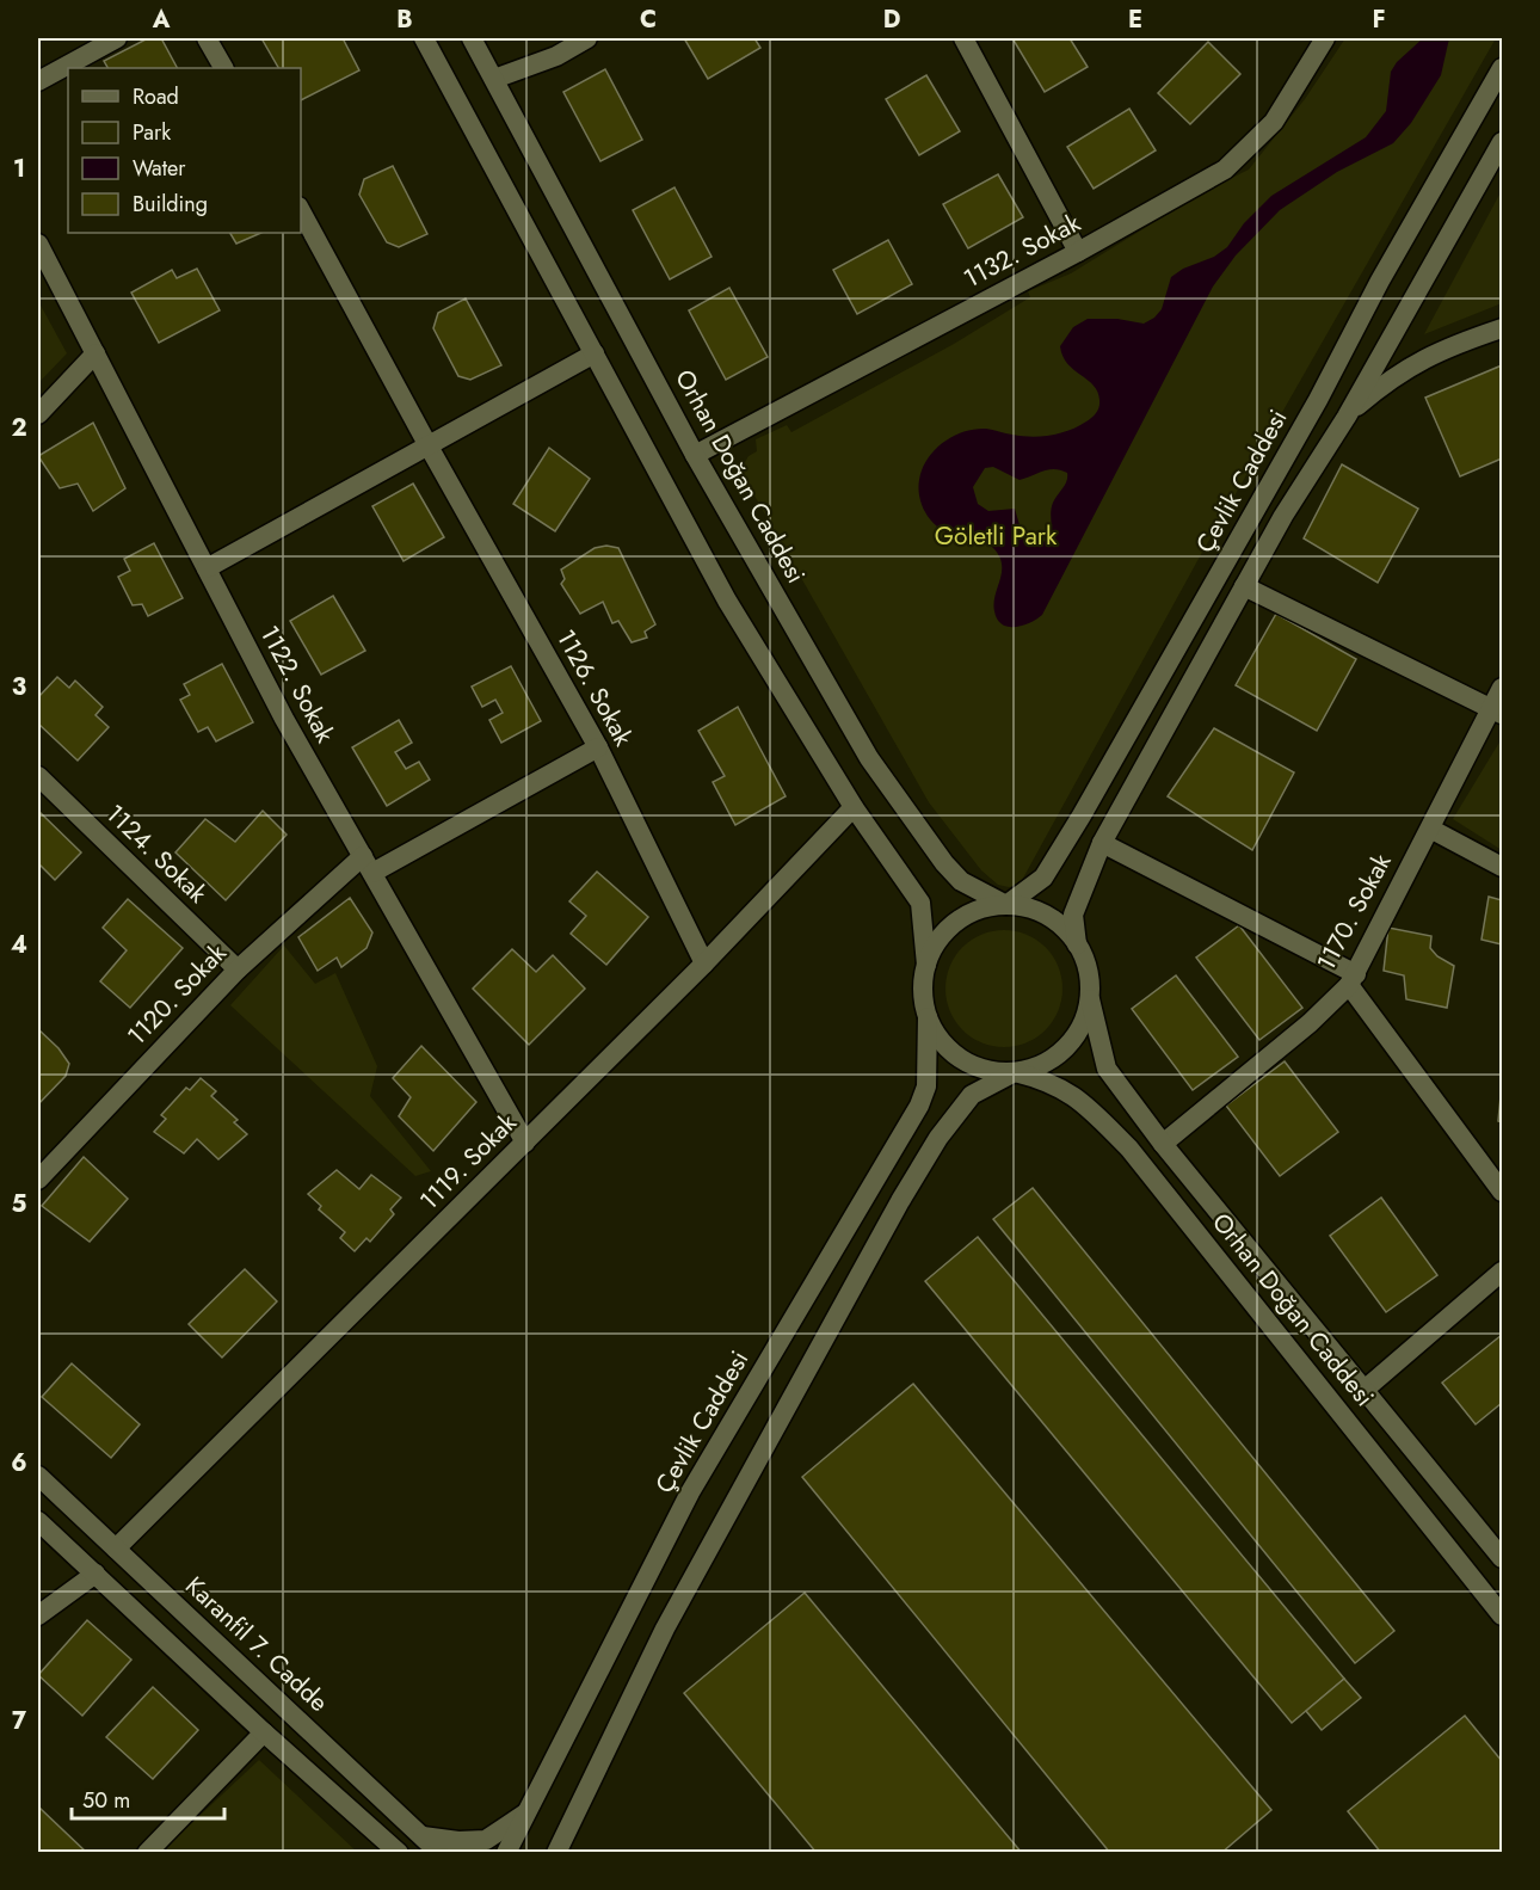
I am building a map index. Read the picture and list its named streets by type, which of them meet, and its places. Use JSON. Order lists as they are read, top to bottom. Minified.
{"streets":{"street":["1132. Sokak","Orhan Doğan Caddesi","Çevlik Caddesi","1122. Sokak","1126. Sokak","1124. Sokak","1170. Sokak","1120. Sokak","1119. Sokak","Karanfil 7. Cadde"]},"crossings":[["1132. Sokak","Orhan Doğan Caddesi"],["Orhan Doğan Caddesi","Çevlik Caddesi"],["Orhan Doğan Caddesi","1170. Sokak"],["1122. Sokak","1120. Sokak"],["1122. Sokak","1119. Sokak"],["1126. Sokak","1120. Sokak"],["1126. Sokak","1119. Sokak"],["1124. Sokak","1120. Sokak"],["1119. Sokak","Karanfil 7. Cadde"]],"parks":["Göletli Park"],"legend":["Road","Park","Water","Building"],"scale_bar":"50 m","grid":{"columns":["A","B","C","D","E","F"],"rows":["1","2","3","4","5","6","7"]}}
